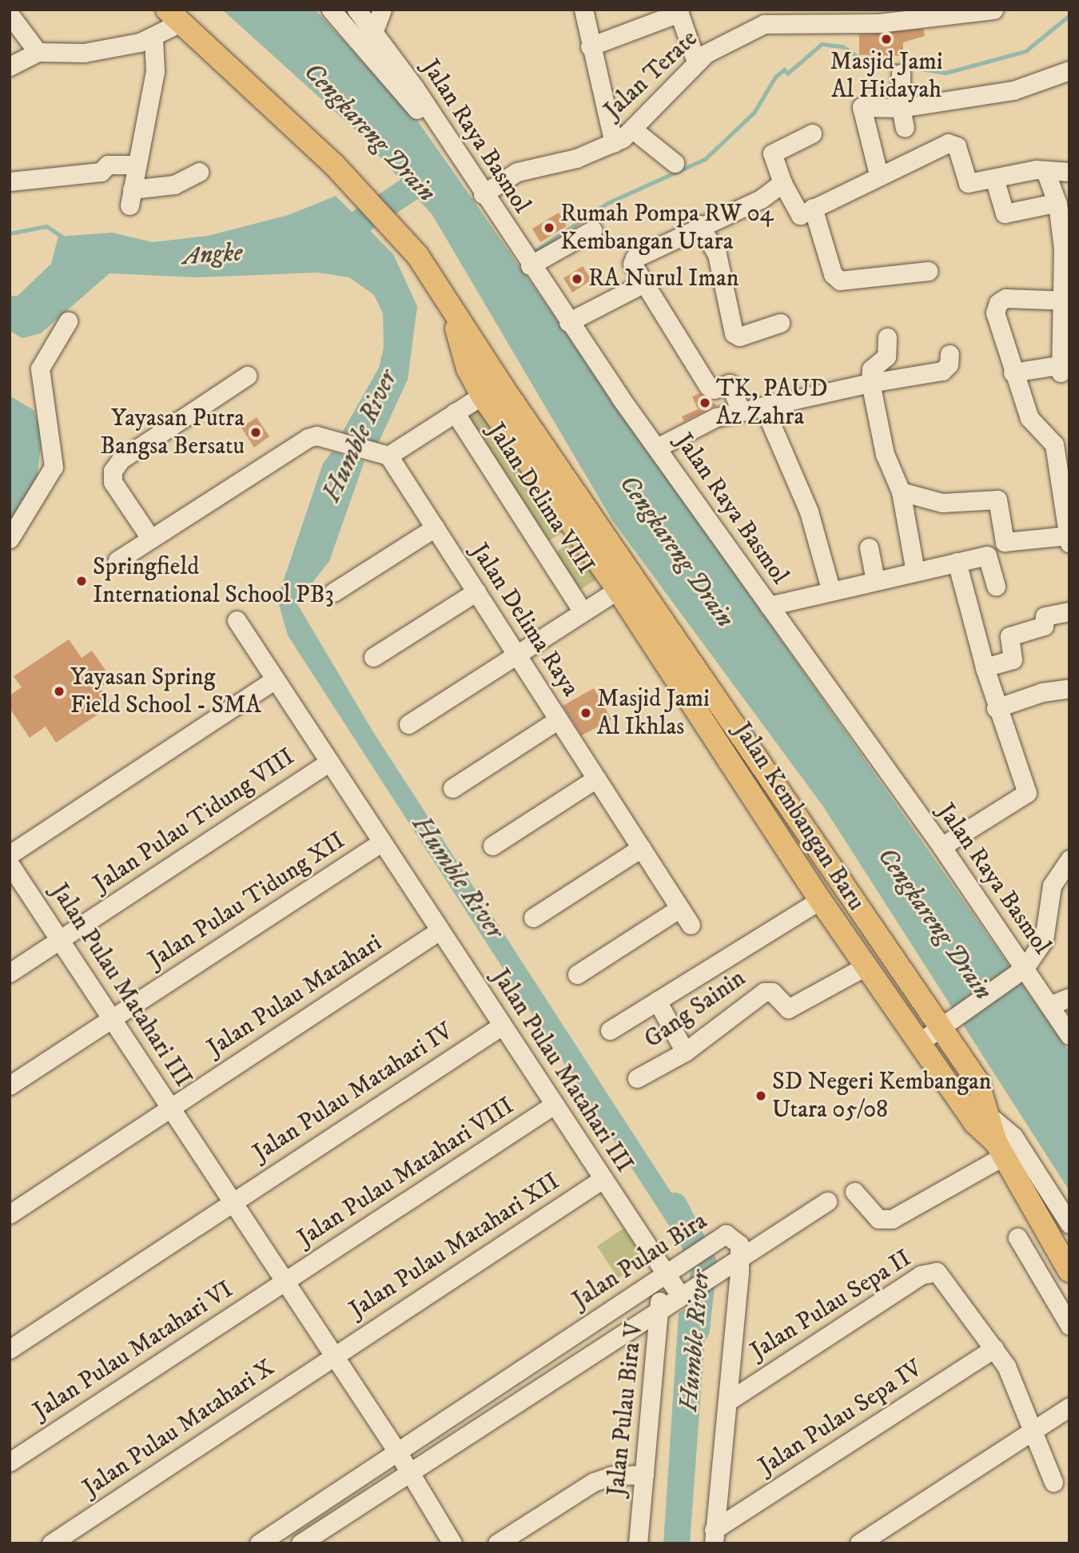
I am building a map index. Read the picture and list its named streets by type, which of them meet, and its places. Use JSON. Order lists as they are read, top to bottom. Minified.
{"streets":{"main road":["Jalan Kembangan Baru"],"street":["Jalan Terate","Jalan Raya Basmol","Jalan Delima VIII","Jalan Delima Raya","Jalan Pulau Tidung VIII","Jalan Pulau Tidung XII","Jalan Pulau Matahari III","Jalan Pulau Matahari","Gang Sainin","Jalan Pulau Matahari IV","Jalan Pulau Matahari VIII","Jalan Pulau Matahari XII","Jalan Pulau Bira","Jalan Pulau Sepa II","Jalan Pulau Matahari VI","Jalan Pulau Bira V","Jalan Pulau Sepa IV","Jalan Pulau Matahari X"]},"crossings":[["Jalan Terate","Jalan Raya Basmol"],["Jalan Kembangan Baru","Gang Sainin"],["Jalan Pulau Tidung VIII","Jalan Pulau Matahari III"],["Jalan Pulau Tidung XII","Jalan Pulau Matahari III"],["Jalan Pulau Matahari III","Jalan Pulau Matahari"],["Jalan Pulau Matahari III","Jalan Pulau Matahari IV"],["Jalan Pulau Matahari III","Jalan Pulau Matahari VIII"],["Jalan Pulau Matahari III","Jalan Pulau Matahari XII"],["Jalan Pulau Matahari III","Jalan Pulau Bira"],["Jalan Pulau Matahari III","Jalan Pulau Matahari VI"],["Jalan Pulau Matahari III","Jalan Pulau Matahari X"],["Jalan Pulau Matahari VIII","Jalan Pulau Matahari VI"],["Jalan Pulau Matahari XII","Jalan Pulau Matahari X"],["Jalan Pulau Bira","Jalan Pulau Bira V"],["Jalan Pulau Sepa II","Jalan Pulau Sepa IV"]],"water":["Cengkareng Drain","Angke","Humble River"],"places":["Masjid Jami Al Hidayah","Rumah Pompa RW 04 Kembangan Utara","RA Nurul Iman","TK, PAUD Az Zahra","Yayasan Putra Bangsa Bersatu","Springfield International School PB3","Yayasan Spring Field School - SMA","Masjid Jami Al Ikhlas","SD Negeri Kembangan Utara 05/08"]}
